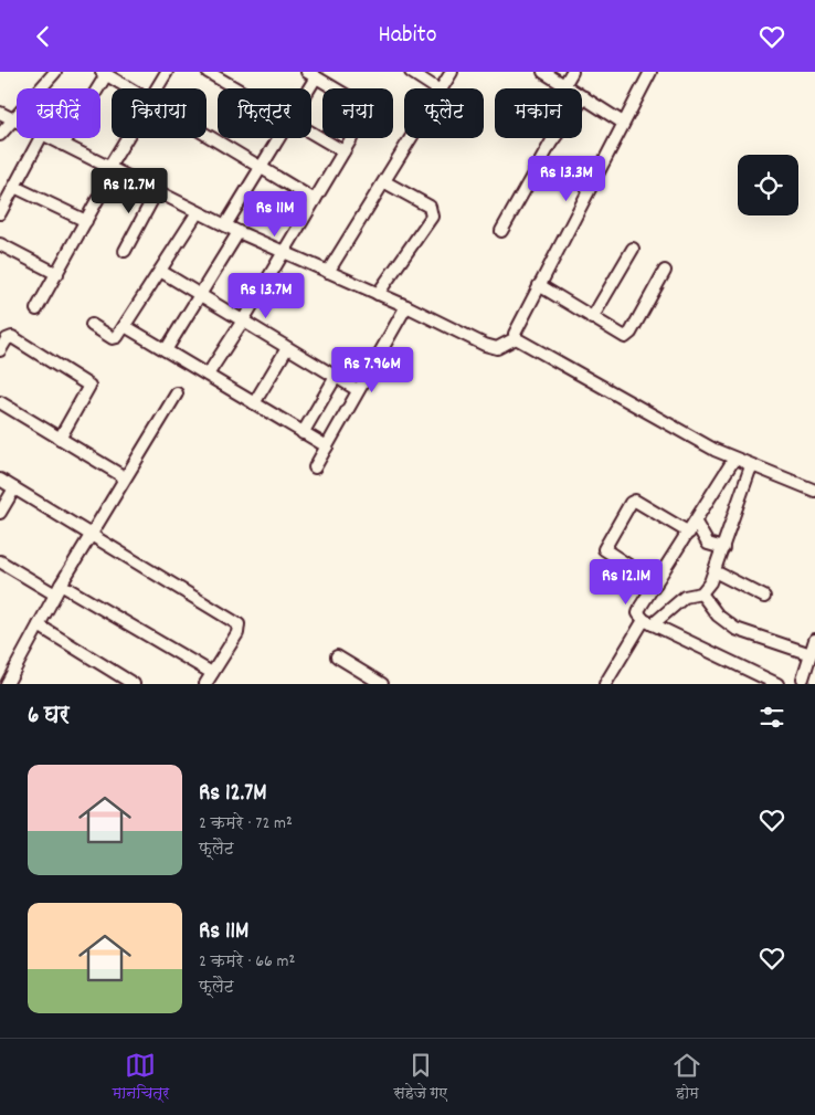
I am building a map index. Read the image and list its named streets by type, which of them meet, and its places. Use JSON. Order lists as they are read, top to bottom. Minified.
{"page":{"header":"Habito","chip":["खरीदें","किराया","फ़िल्टर","नया","फ़्लैट","मकान"],"price":["Rs 13.3M","Rs 12.7M","Rs 11M","Rs 13.7M","Rs 7.96M","Rs 12.1M"],"heading":"6 घर","list":[{"name":"Rs 12.7M","note":"2 कमरे · 72 m² · फ़्लैट"},{"name":"Rs 11M","note":"2 कमरे · 66 m² · फ़्लैट"}],"tabs":["मानचित्र","सहेजे गए","होम"]}}
